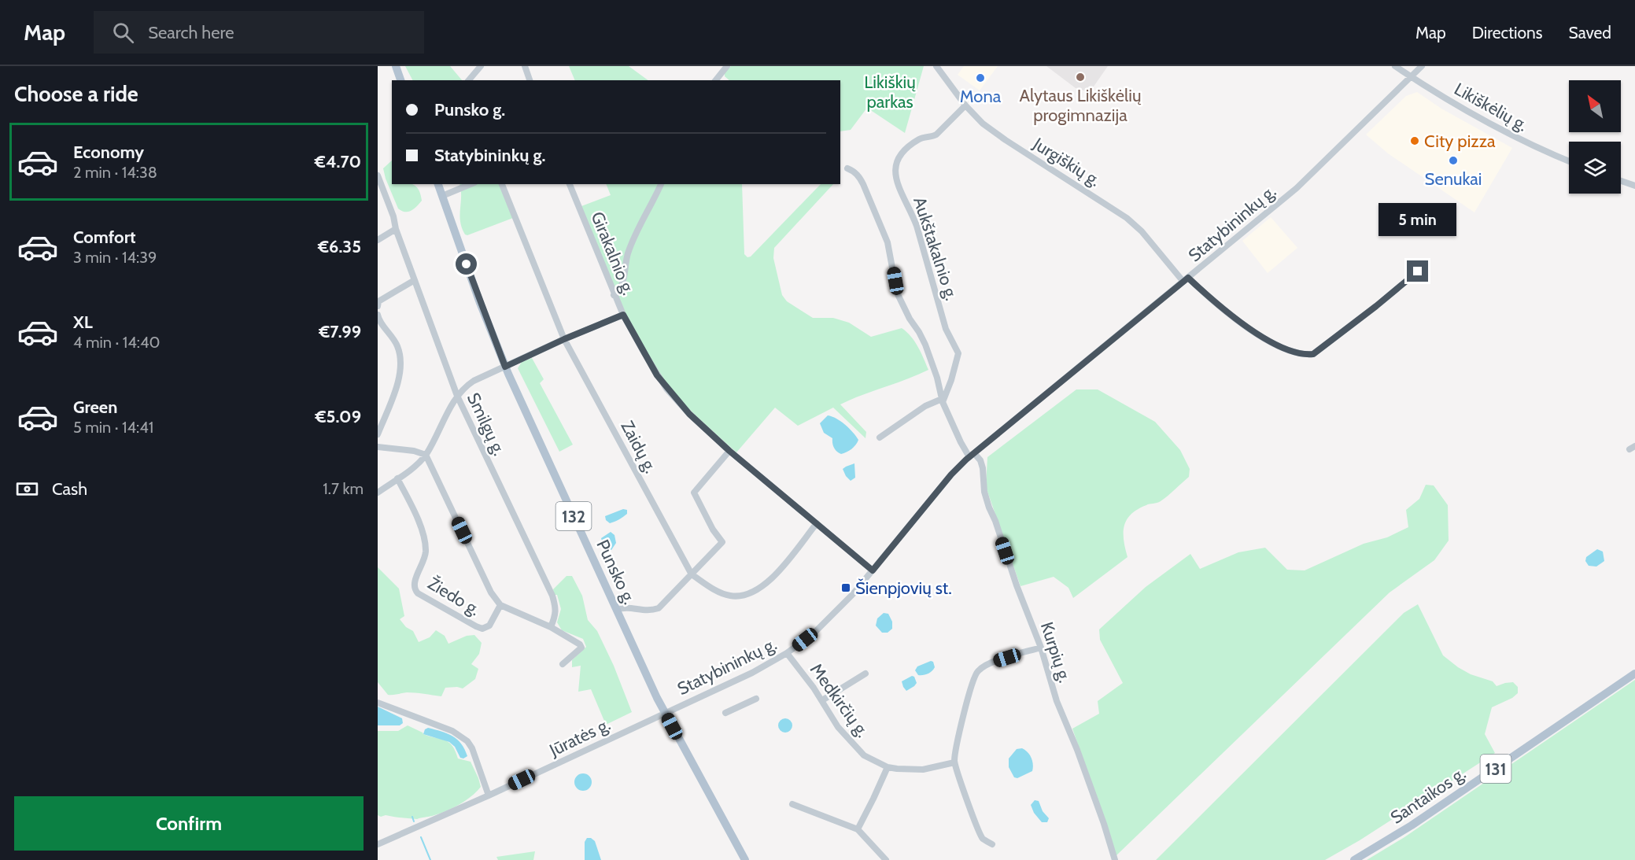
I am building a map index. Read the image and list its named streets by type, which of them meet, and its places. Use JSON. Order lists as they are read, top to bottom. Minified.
{"streets":{"main road":["132","Punsko g.","131","Santaikos g."],"street":["Likiškėlių g.","Jurgiškių g.","Statybininkų g.","Aukštakalnio g.","Girakalnio g.","Smilgų g.","Zaidų g.","Žiedo g.","Kurpių g.","Medkirčių g.","Jūratės g."]},"crossings":[["Likiškėlių g.","Statybininkų g."],["Jurgiškių g.","Statybininkų g."],["Jurgiškių g.","Aukštakalnio g."],["Statybininkų g.","Girakalnio g."],["Statybininkų g.","Punsko g."],["Statybininkų g.","Kurpių g."],["Statybininkų g.","Medkirčių g."],["Statybininkų g.","Jūratės g."],["Girakalnio g.","Zaidų g."],["Smilgų g.","Žiedo g."],["Punsko g.","Jūratės g."]],"parks":["Likiškių parkas"],"places":{"other":["Alytaus Likiškėlių progimnazija","Mona","City pizza","Senukai"],"transit":["Šienpjovių st."]},"north":"top left","page":{"header":"Map","search":"Search here","nav":["Map","Directions","Saved"],"heading":"Choose a ride","banner":["Punsko g.","Statybininkų g."],"list":[{"name":"Economy","note":"2 min · 14:38","value":"€4.70"},{"name":"Comfort","note":"3 min · 14:39","value":"€6.35"},{"name":"XL","note":"4 min · 14:40","value":"€7.99"},{"name":"Green","note":"5 min · 14:41","value":"€5.09"}],"bubble":"5 min","pay":["Cash","1.7 km"],"buttons":"Confirm"}}
